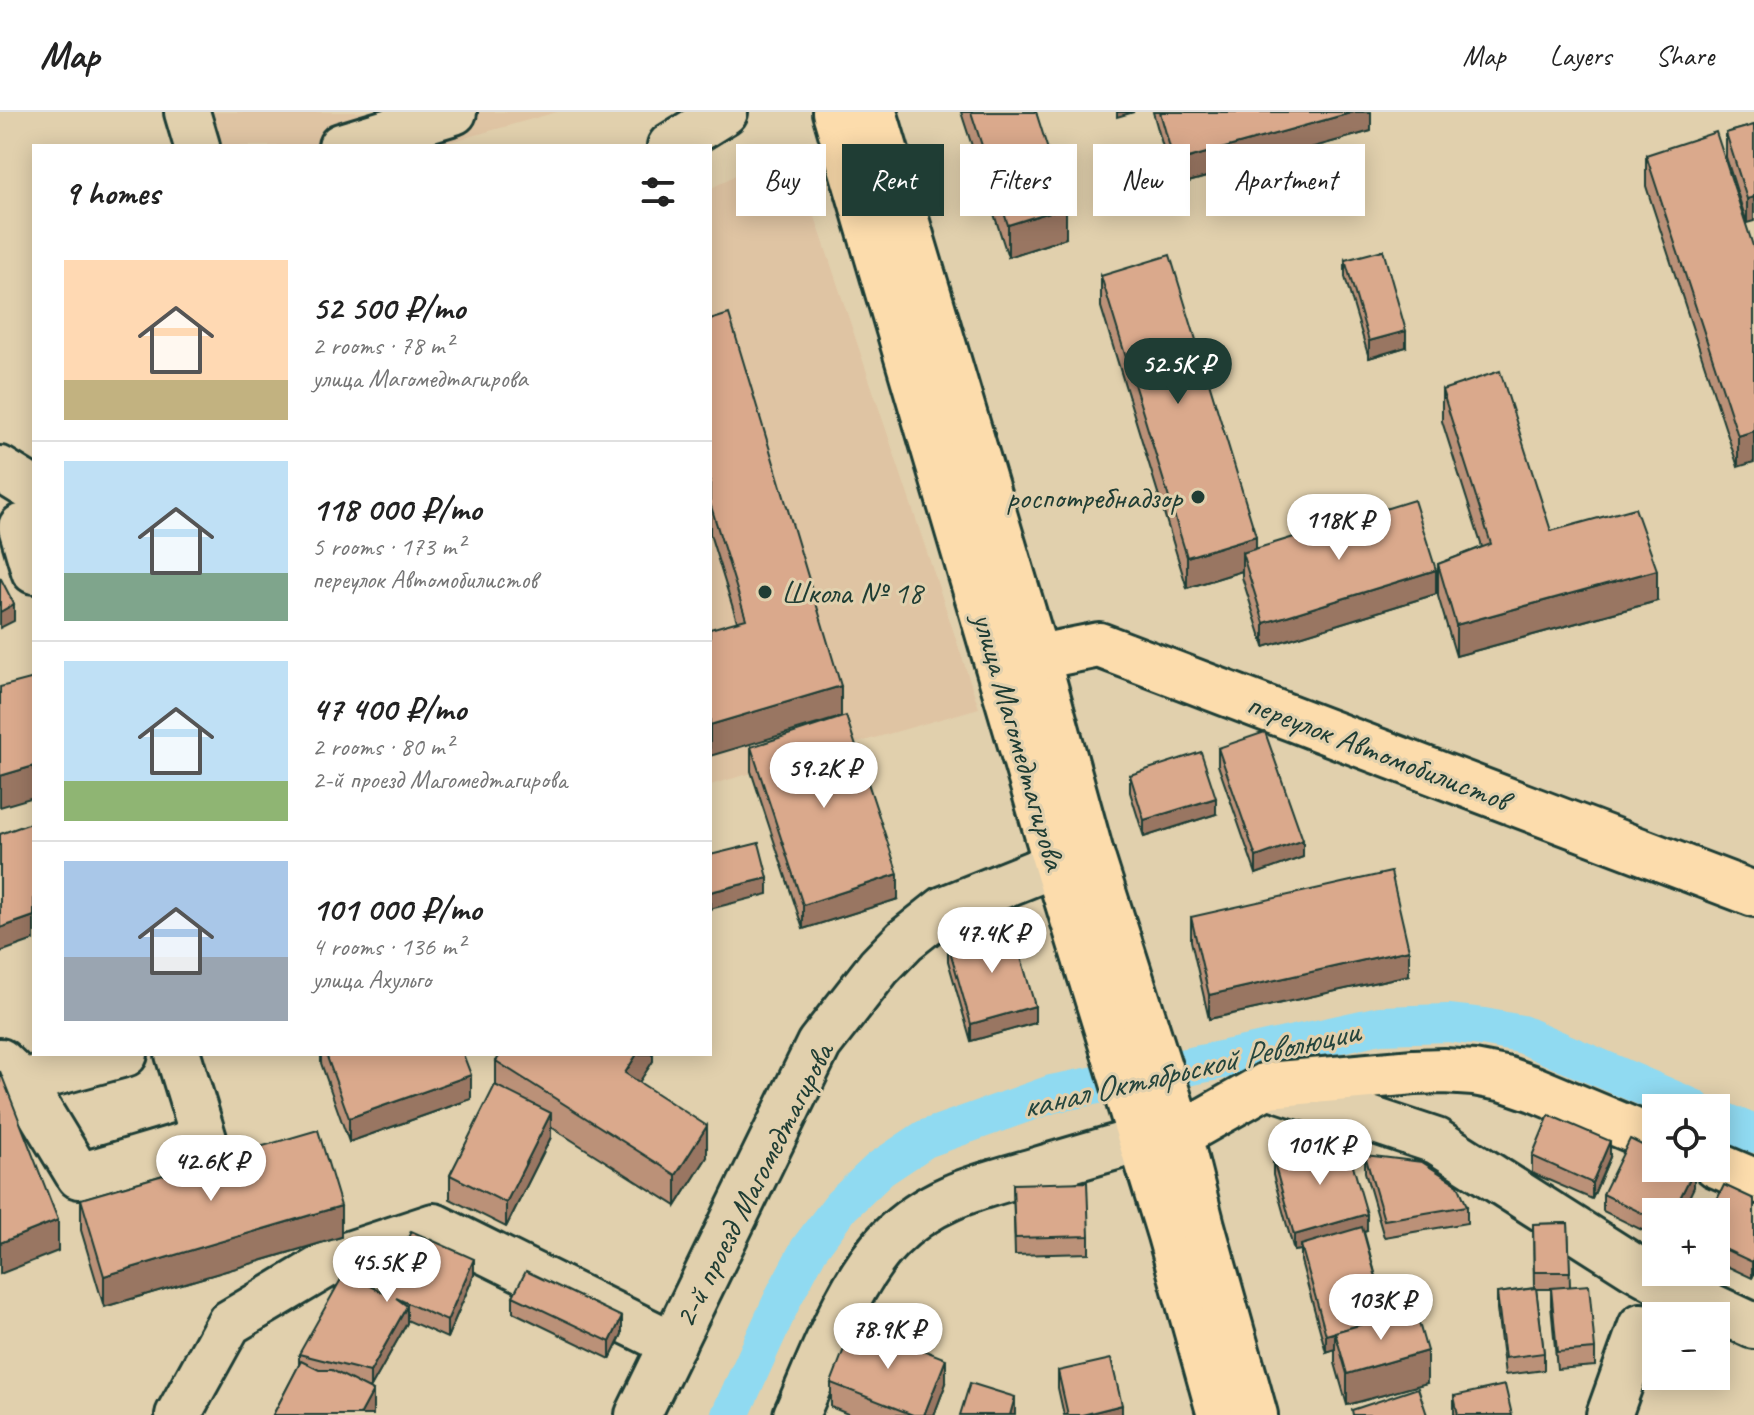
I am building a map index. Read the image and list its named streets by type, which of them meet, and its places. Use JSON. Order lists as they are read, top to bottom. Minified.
{"streets":{"main road":["улица Магомедтагирова","переулок Автомобилистов"],"street":["2-й проезд Магомедтагирова"]},"crossings":[["улица Магомедтагирова","переулок Автомобилистов"],["улица Магомедтагирова","2-й проезд Магомедтагирова"]],"water":["канал Октябрьской Революции"],"places":["роспотребнадзор","Школа № 18"],"page":{"header":"Map","nav":["Map","Layers","Share"],"chip":["Buy","Rent","Filters","New","Apartment"],"heading":"9 homes","list":[{"name":"52 500 ₽/mo","note":"2 rooms · 78 m² · улица Магомедтагирова"},{"name":"118 000 ₽/mo","note":"5 rooms · 173 m² · переулок Автомобилистов"},{"name":"47 400 ₽/mo","note":"2 rooms · 80 m² · 2-й проезд Магомедтагирова"},{"name":"101 000 ₽/mo","note":"4 rooms · 136 m² · улица Ахульго"}],"price":["52.5K ₽","118K ₽","59.2K ₽","47.4K ₽","101K ₽","42.6K ₽","45.5K ₽","103K ₽","78.9K ₽"],"map_buttons":["+","−"]}}
